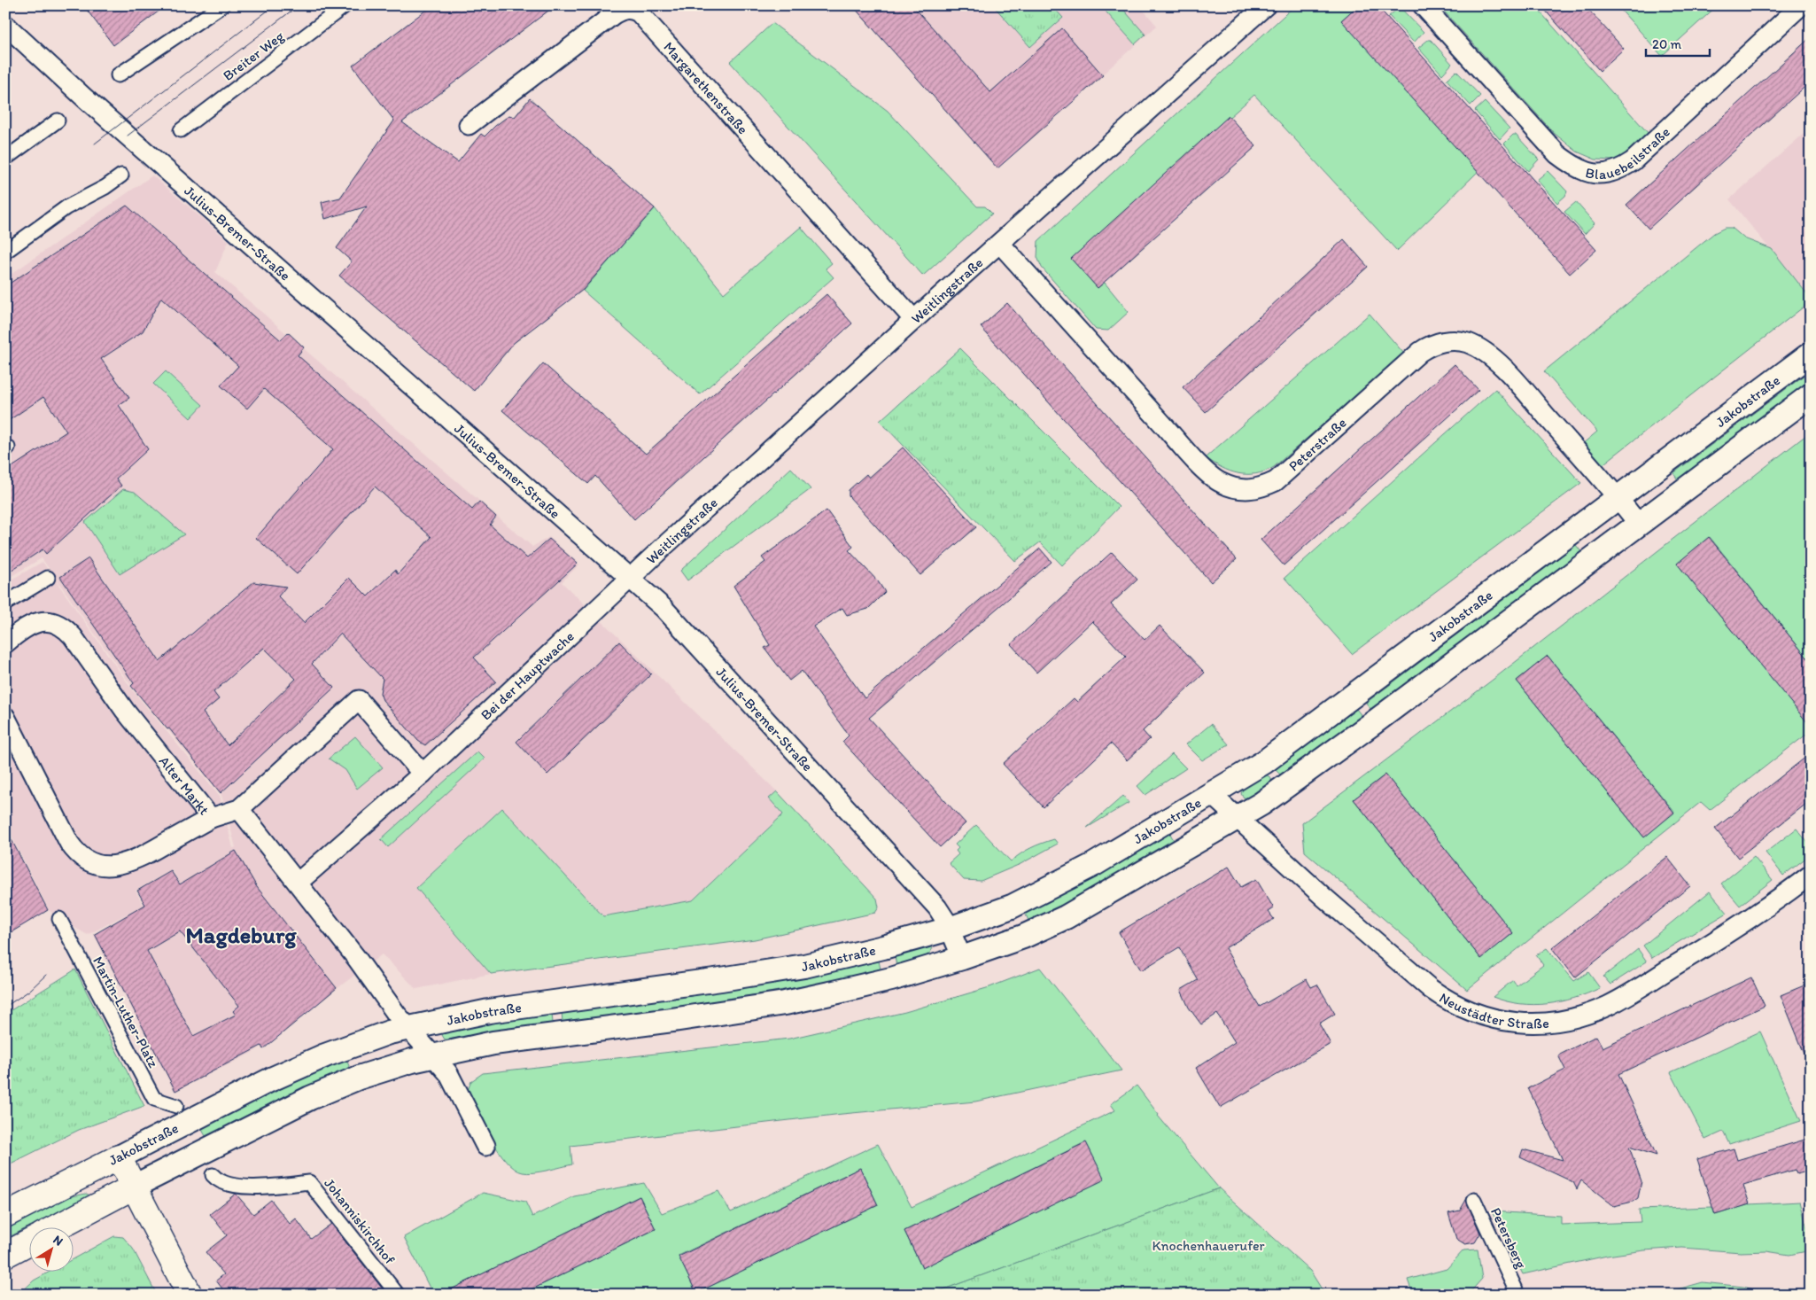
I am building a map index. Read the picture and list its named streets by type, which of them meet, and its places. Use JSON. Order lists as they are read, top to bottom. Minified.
{"streets":{"main road":["Jakobstraße"],"street":["Breiter Weg","Margarethenstraße","Blauebeilstraße","Julius-Bremer-Straße","Weitlingstraße","Peterstraße","Bei der Hauptwache","Alter Markt","Neustädter Straße","Martin-Luther-Platz","Johanniskirchhof","Petersberg"]},"crossings":[["Margarethenstraße","Weitlingstraße"],["Julius-Bremer-Straße","Weitlingstraße"],["Julius-Bremer-Straße","Jakobstraße"],["Julius-Bremer-Straße","Bei der Hauptwache"],["Weitlingstraße","Peterstraße"],["Weitlingstraße","Bei der Hauptwache"],["Jakobstraße","Peterstraße"],["Jakobstraße","Neustädter Straße"]],"districts":["Magdeburg"],"parks":["Knochenhauerufer"],"scale_bar":"20 m","north":"top right"}
